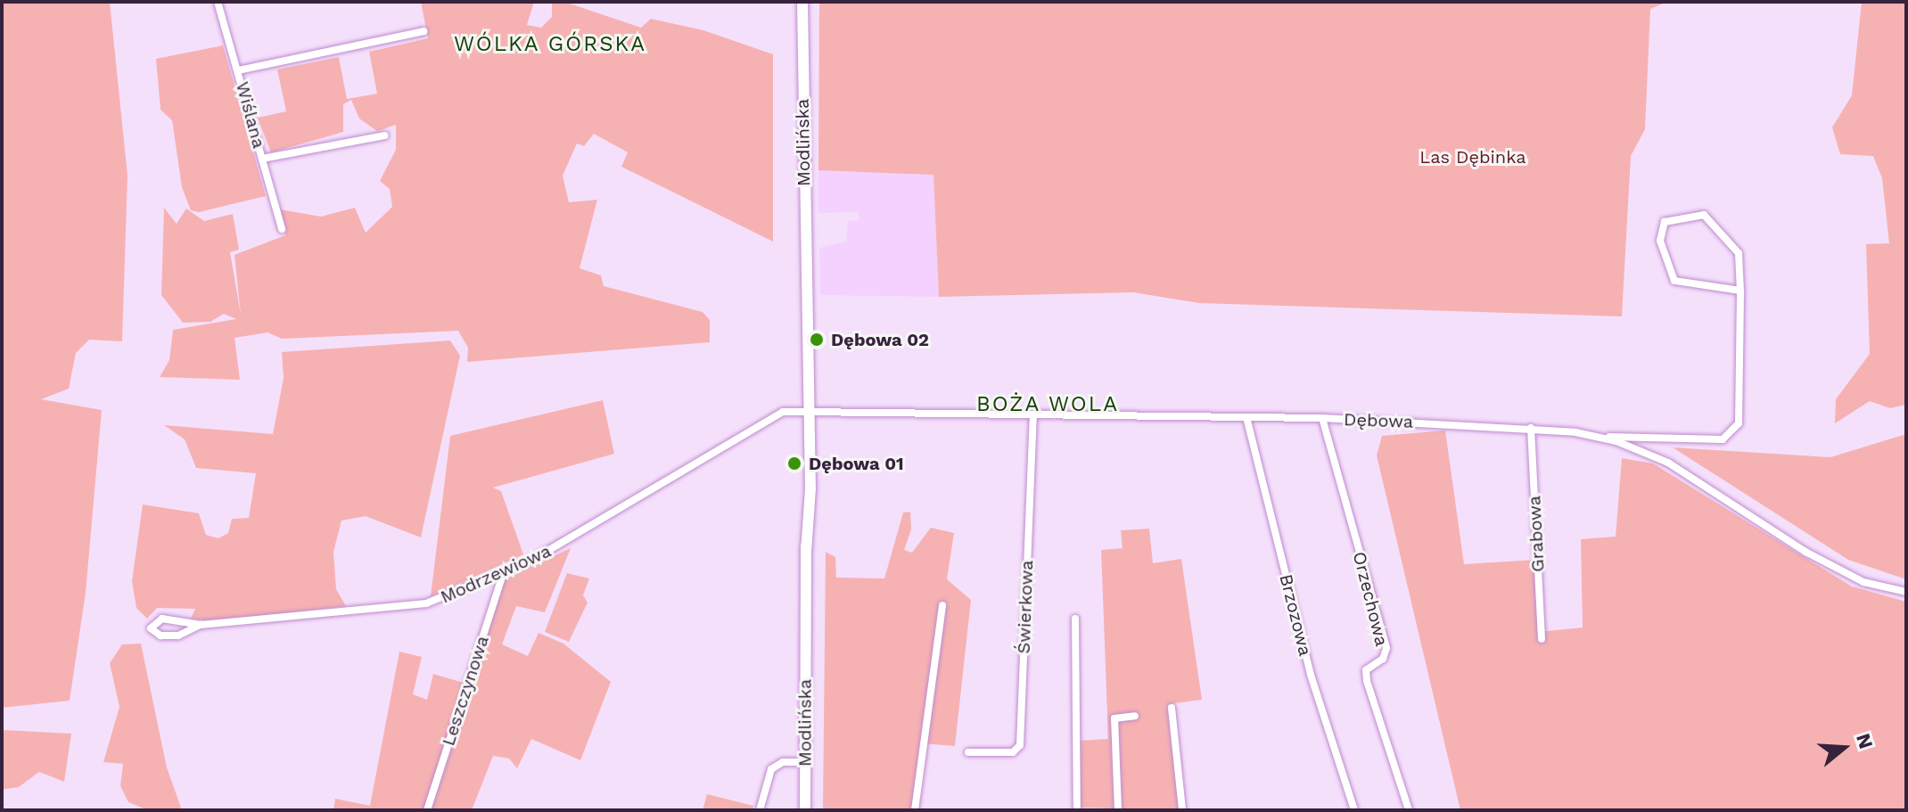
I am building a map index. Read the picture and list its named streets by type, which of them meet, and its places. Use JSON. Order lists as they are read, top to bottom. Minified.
{"streets":{"main road":["Modlińska"],"street":["Wiślana","Dębowa","Grabowa","Modrzewiowa","Orzechowa","Świerkowa","Brzozowa","Leszczynowa"]},"crossings":[["Modlińska","Dębowa"],["Modlińska","Modrzewiowa"],["Dębowa","Grabowa"],["Dębowa","Modrzewiowa"],["Dębowa","Orzechowa"],["Dębowa","Świerkowa"],["Dębowa","Brzozowa"],["Modrzewiowa","Leszczynowa"]],"districts":["WÓLKA GÓRSKA","BOŻA WOLA"],"parks":["Las Dębinka"],"places":["Dębowa 02","Dębowa 01"],"north":"right"}
